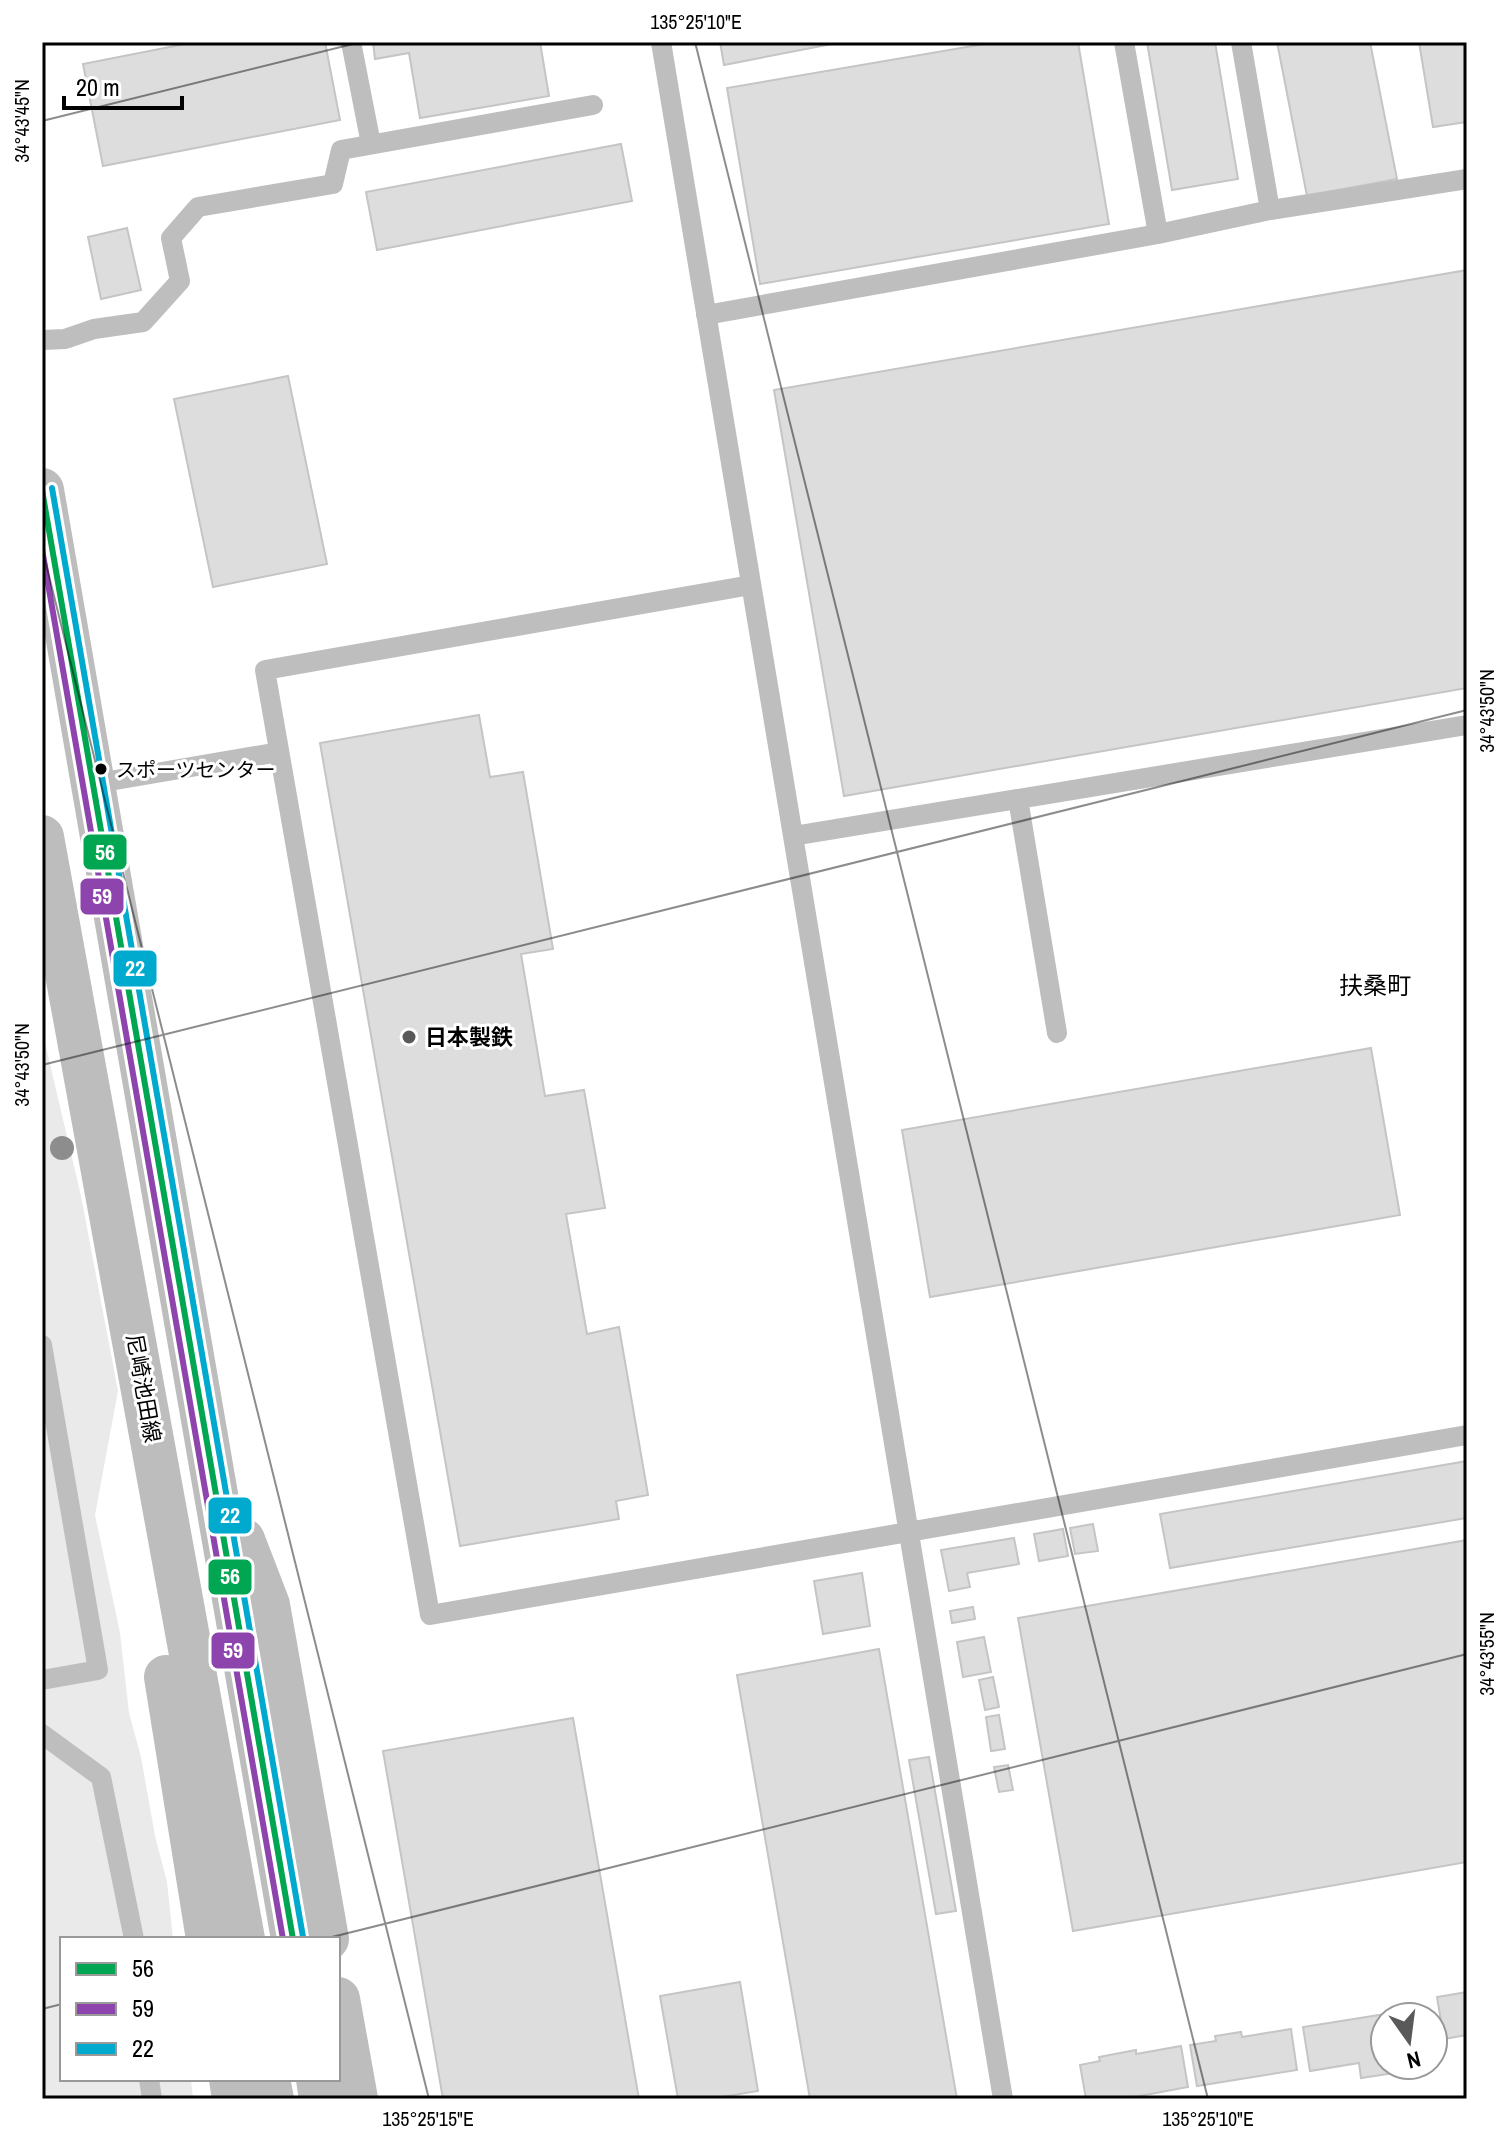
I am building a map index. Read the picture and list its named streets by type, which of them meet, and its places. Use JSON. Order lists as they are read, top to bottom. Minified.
{"streets":{"main road":["尼崎池田線"]},"districts":["扶桑町"],"places":["スポーツセンター","日本製鉄"],"lines":["transit line 22","transit line 56","transit line 59"],"legend":["56","59","22"],"scale_bar":"20 m","north":"bottom","coordinates":["135°25'10\"E","34°43'45\"N","34°43'50\"N","34°43'55\"N","135°25'15\"E"]}
